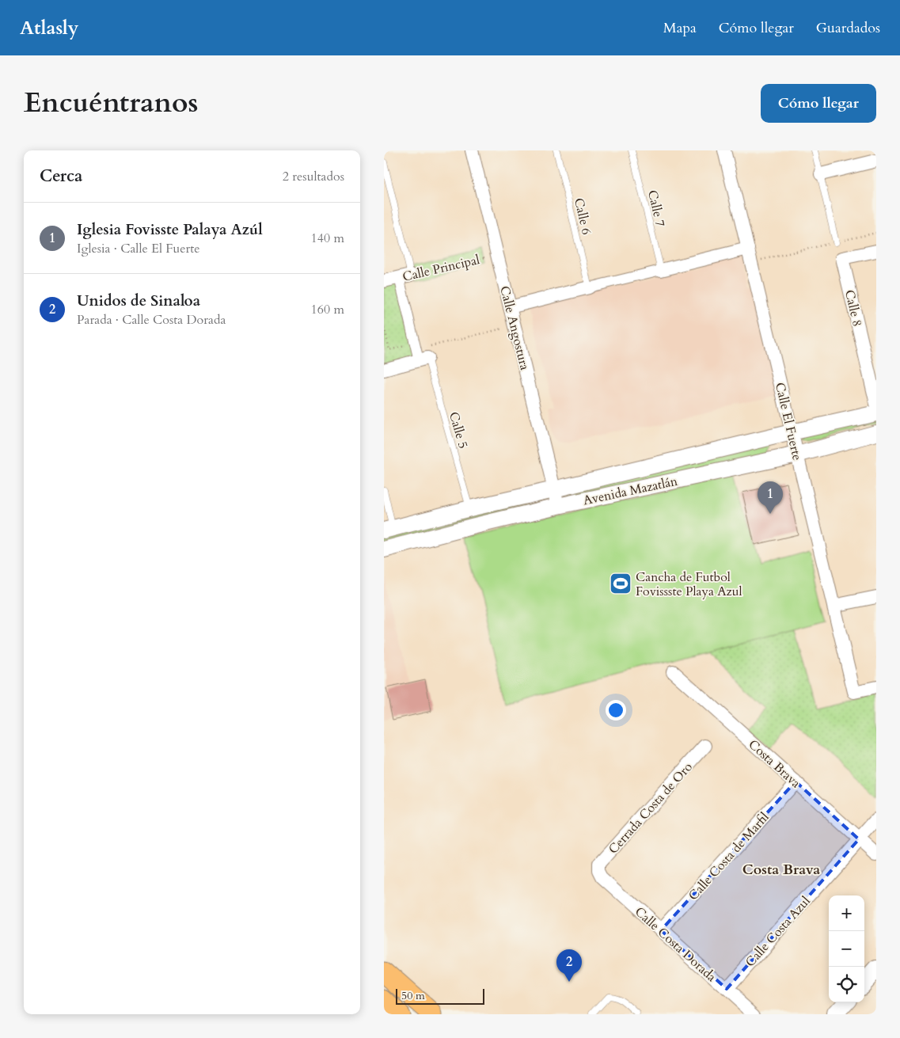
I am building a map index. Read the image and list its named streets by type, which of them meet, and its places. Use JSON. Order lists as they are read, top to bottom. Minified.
{"streets":{"street":["Calle Principal","Calle 8","Calle Angostura","Calle El Fuerte","Avenida Mazatlán","Costa Brava","Cerrada Costa de Oro","Calle Costa de Marfil","Calle Costa Azul","Calle Costa Dorada"],"lane":["Calle 7","Calle 6","Calle 5"]},"crossings":[["Calle Principal","Calle Angostura"],["Calle Angostura","Avenida Mazatlán"],["Calle El Fuerte","Avenida Mazatlán"],["Calle 5","Avenida Mazatlán"],["Costa Brava","Calle Costa de Marfil"],["Costa Brava","Calle Costa Azul"],["Cerrada Costa de Oro","Calle Costa Dorada"],["Calle Costa de Marfil","Calle Costa Dorada"],["Calle Costa Azul","Calle Costa Dorada"]],"districts":["Costa Brava"],"places":{"sports":["Cancha de Futbol Fovissste Playa Azul"]},"scale_bar":"50 m","page":{"header":"Atlasly","nav":["Mapa","Cómo llegar","Guardados"],"title":"Encuéntranos","buttons":"Cómo llegar","heading":["Cerca","2 resultados"],"list":[{"mark":"1","name":"Iglesia Fovisste Palaya Azúl","note":"Iglesia · Calle El Fuerte","value":"140 m"},{"mark":"2","name":"Unidos de Sinaloa","note":"Parada · Calle Costa Dorada","value":"160 m"}],"pins":["1","2"],"map_buttons":["+","−"],"scale":"50 m"}}
